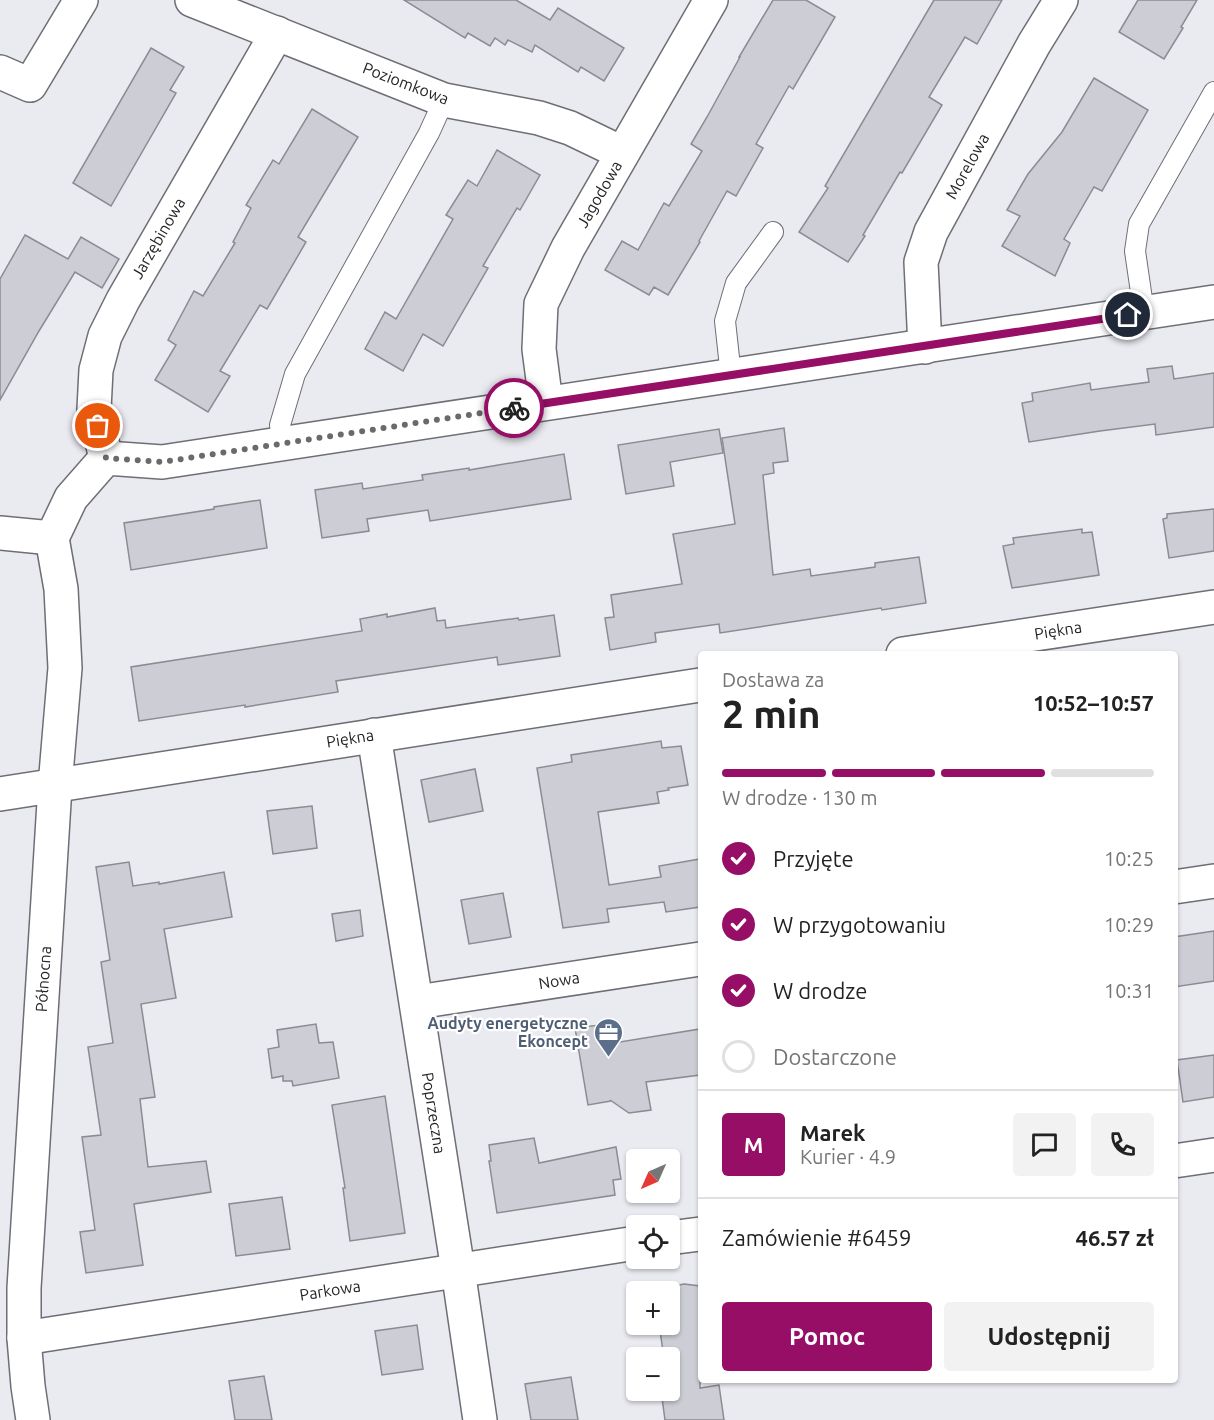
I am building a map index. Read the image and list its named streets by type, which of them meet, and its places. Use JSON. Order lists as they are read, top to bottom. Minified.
{"streets":{"street":["Poziomkowa","Morelowa","Jagodowa","Jarzębinowa","Piękna","Północna","Nowa","Poprzeczna","Parkowa"]},"crossings":[["Poziomkowa","Jagodowa"],["Poziomkowa","Jarzębinowa"],["Piękna","Północna"],["Piękna","Poprzeczna"],["Północna","Parkowa"],["Nowa","Poprzeczna"],["Poprzeczna","Parkowa"]],"places":{"office":["Audyty energetyczne Ekoncept"]},"north":"bottom left","page":{"heading":["2 min","Dostawa za","10:52–10:57"],"panel":["Marek","Kurier · 4.9","Zamówienie #6459","46.57 zł"],"bar":"W drodze · 130 m","list":[["Przyjęte","10:25"],["W przygotowaniu","10:29"],["W drodze","10:31"],"Dostarczone"],"round":"M","map_buttons":["+","−"],"buttons":["Pomoc","Udostępnij"]}}
